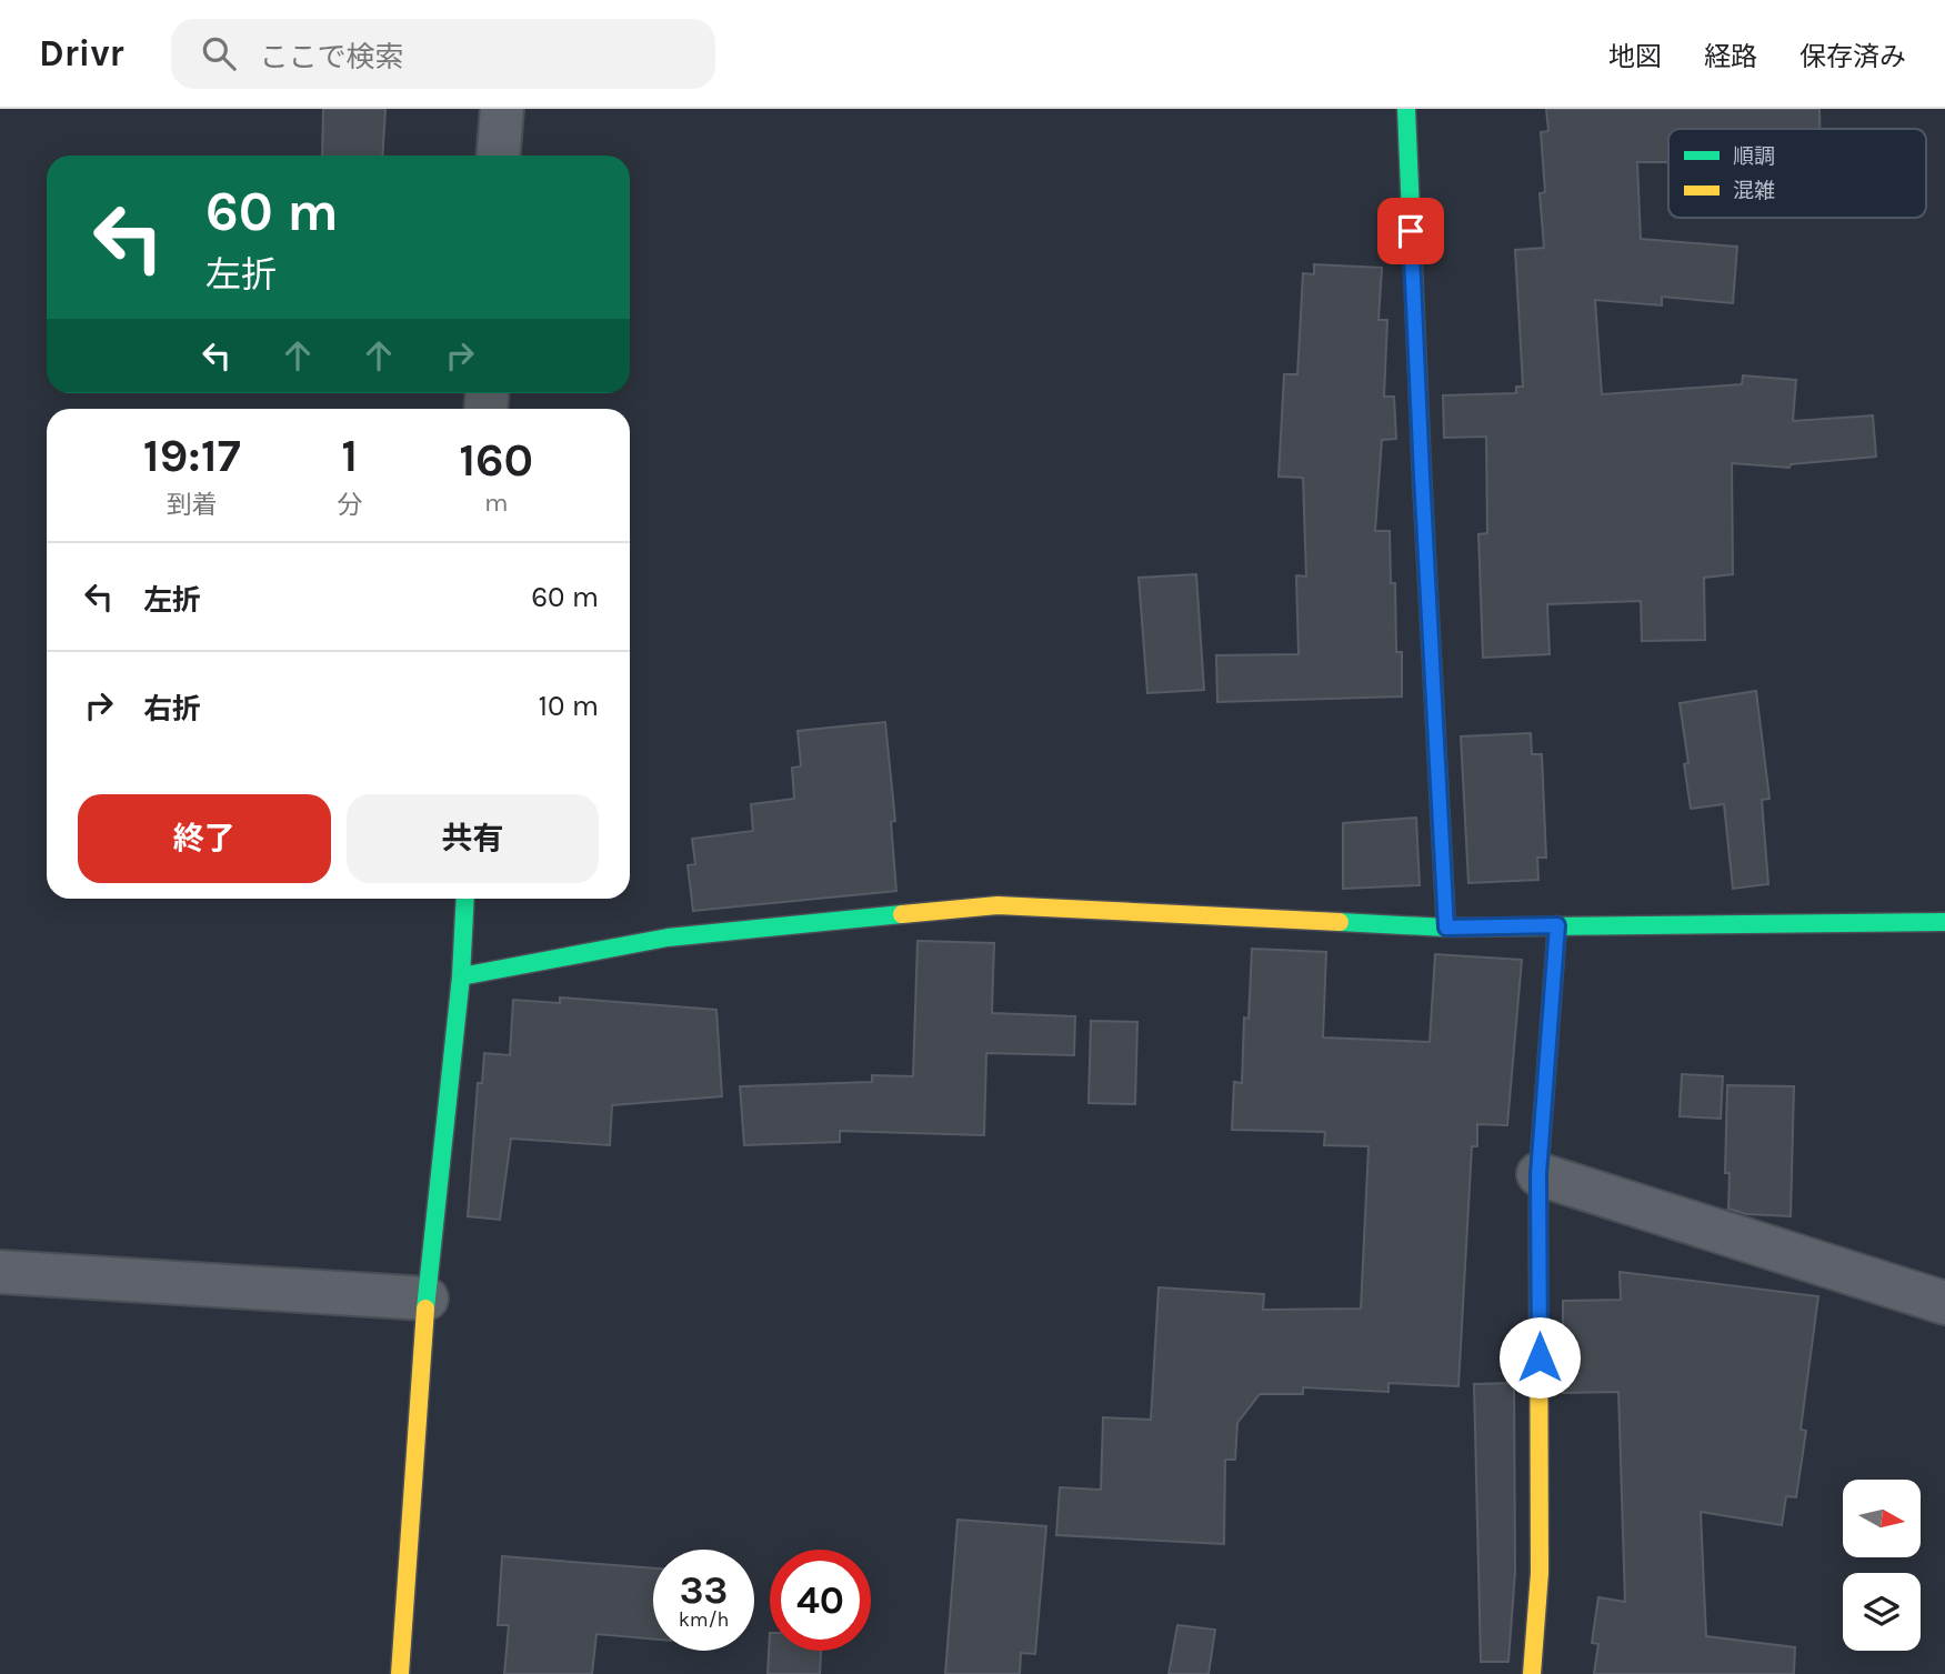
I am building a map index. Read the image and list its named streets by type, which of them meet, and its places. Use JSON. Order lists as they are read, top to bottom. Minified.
{"legend":["順調","混雑"],"north":"right","page":{"header":"Drivr","search":"ここで検索","nav":["地図","経路","保存済み"],"turn":["60 m","左折"],"eta":["19:17","到着","1","分","160","m"],"list":[{"name":"左折","value":"60 m"},{"name":"右折","value":"10 m"}],"buttons":["終了","共有"],"speed":"33 km/h","limit":"40"}}
